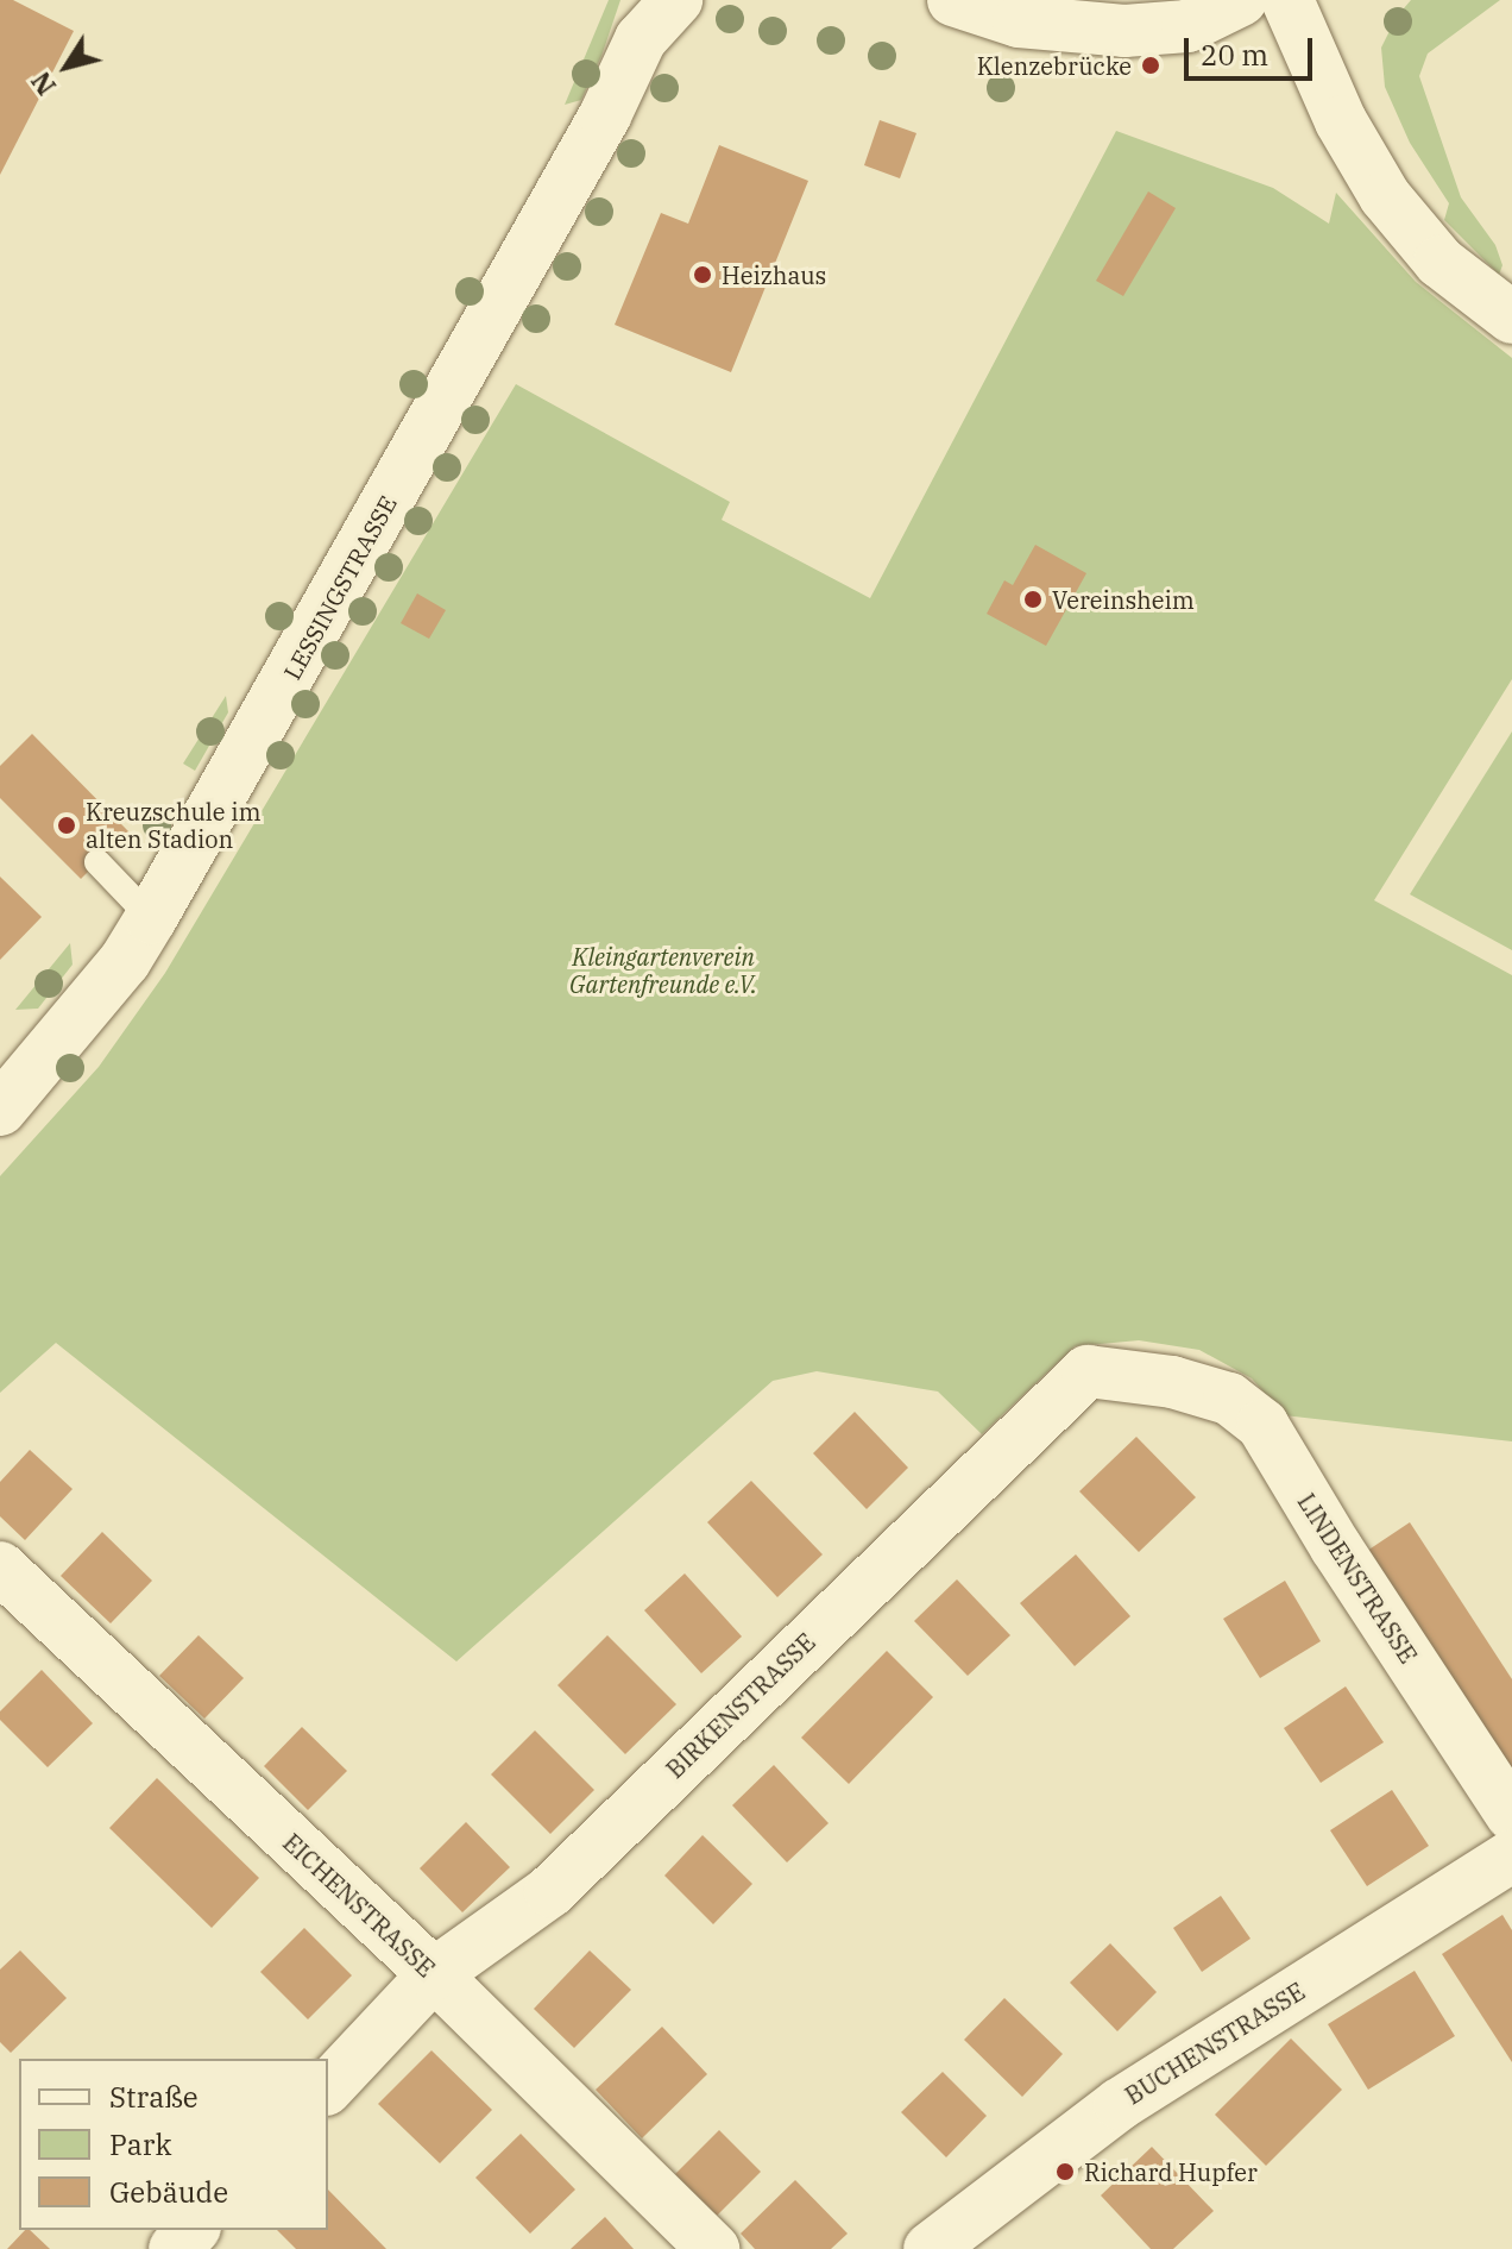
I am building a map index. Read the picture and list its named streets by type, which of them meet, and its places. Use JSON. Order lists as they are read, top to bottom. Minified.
{"streets":{"street":["LESSINGSTRASSE","LINDENSTRASSE","BIRKENSTRASSE","EICHENSTRASSE","BUCHENSTRASSE"]},"crossings":[["LINDENSTRASSE","BIRKENSTRASSE"],["BIRKENSTRASSE","EICHENSTRASSE"]],"parks":["Kleingartenverein Gartenfreunde e.V."],"places":["Klenzebrücke","Heizhaus","Vereinsheim","Kreuzschule im alten Stadion","Richard Hupfer"],"legend":["Straße","Park","Gebäude"],"scale_bar":"20 m","north":"bottom left"}
